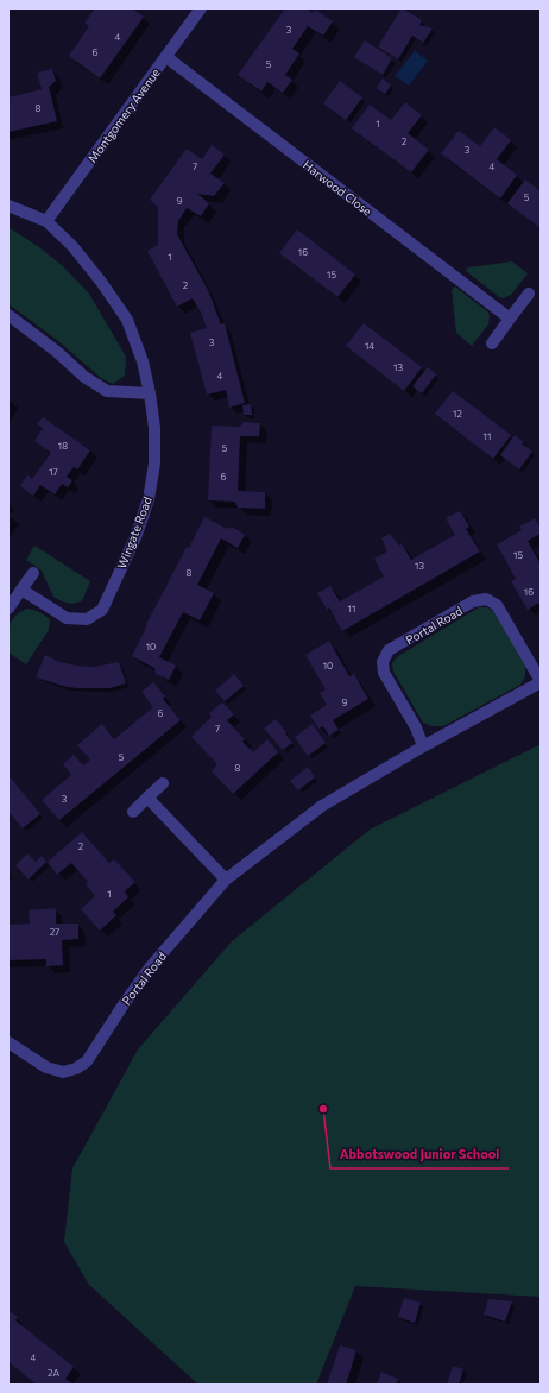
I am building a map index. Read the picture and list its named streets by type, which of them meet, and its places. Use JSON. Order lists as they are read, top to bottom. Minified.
{"streets":{"street":["Montgomery Avenue","Harwood Close","Wingate Road","Portal Road"]},"crossings":[["Montgomery Avenue","Harwood Close"],["Montgomery Avenue","Wingate Road"]],"places":["Abbotswood Junior School"],"house_numbers":["3","4","6","5","8","1","2","3","7","4","5","9","16","1","15","2","3","14","13","4","12","11","18","5","17","6","15","13","8","16","11","10","10","9","6","7","5","8","3","2","1","27","4","2A"]}
